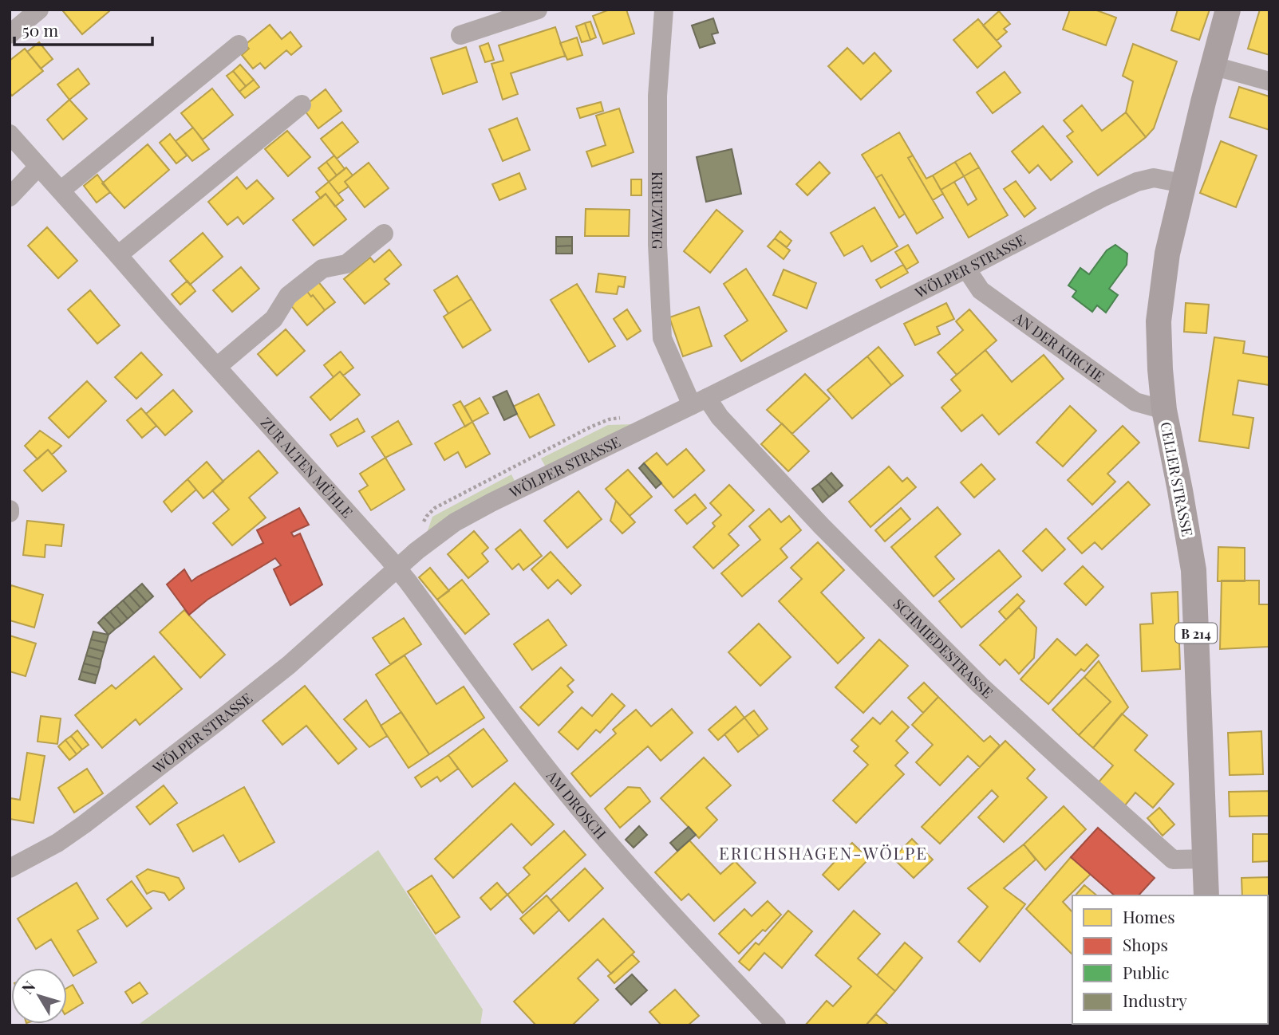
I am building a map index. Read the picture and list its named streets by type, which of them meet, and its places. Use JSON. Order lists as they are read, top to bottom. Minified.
{"streets":{"main road":["CELLER STRASSE","B 214"],"street":["KREUZWEG","WÖLPER STRASSE","AN DER KIRCHE","ZUR ALTEN MÜHLE","SCHMIEDESTRASSE","AM DROSCH"]},"crossings":[["KREUZWEG","WÖLPER STRASSE"],["KREUZWEG","SCHMIEDESTRASSE"],["WÖLPER STRASSE","AN DER KIRCHE"],["WÖLPER STRASSE","ZUR ALTEN MÜHLE"],["WÖLPER STRASSE","CELLER STRASSE"],["WÖLPER STRASSE","SCHMIEDESTRASSE"],["WÖLPER STRASSE","AM DROSCH"],["AN DER KIRCHE","CELLER STRASSE"],["ZUR ALTEN MÜHLE","AM DROSCH"],["CELLER STRASSE","SCHMIEDESTRASSE"]],"districts":["ERICHSHAGEN-WÖLPE"],"legend":["Homes","Shops","Public","Industry"],"scale_bar":"50 m","north":"top left"}
